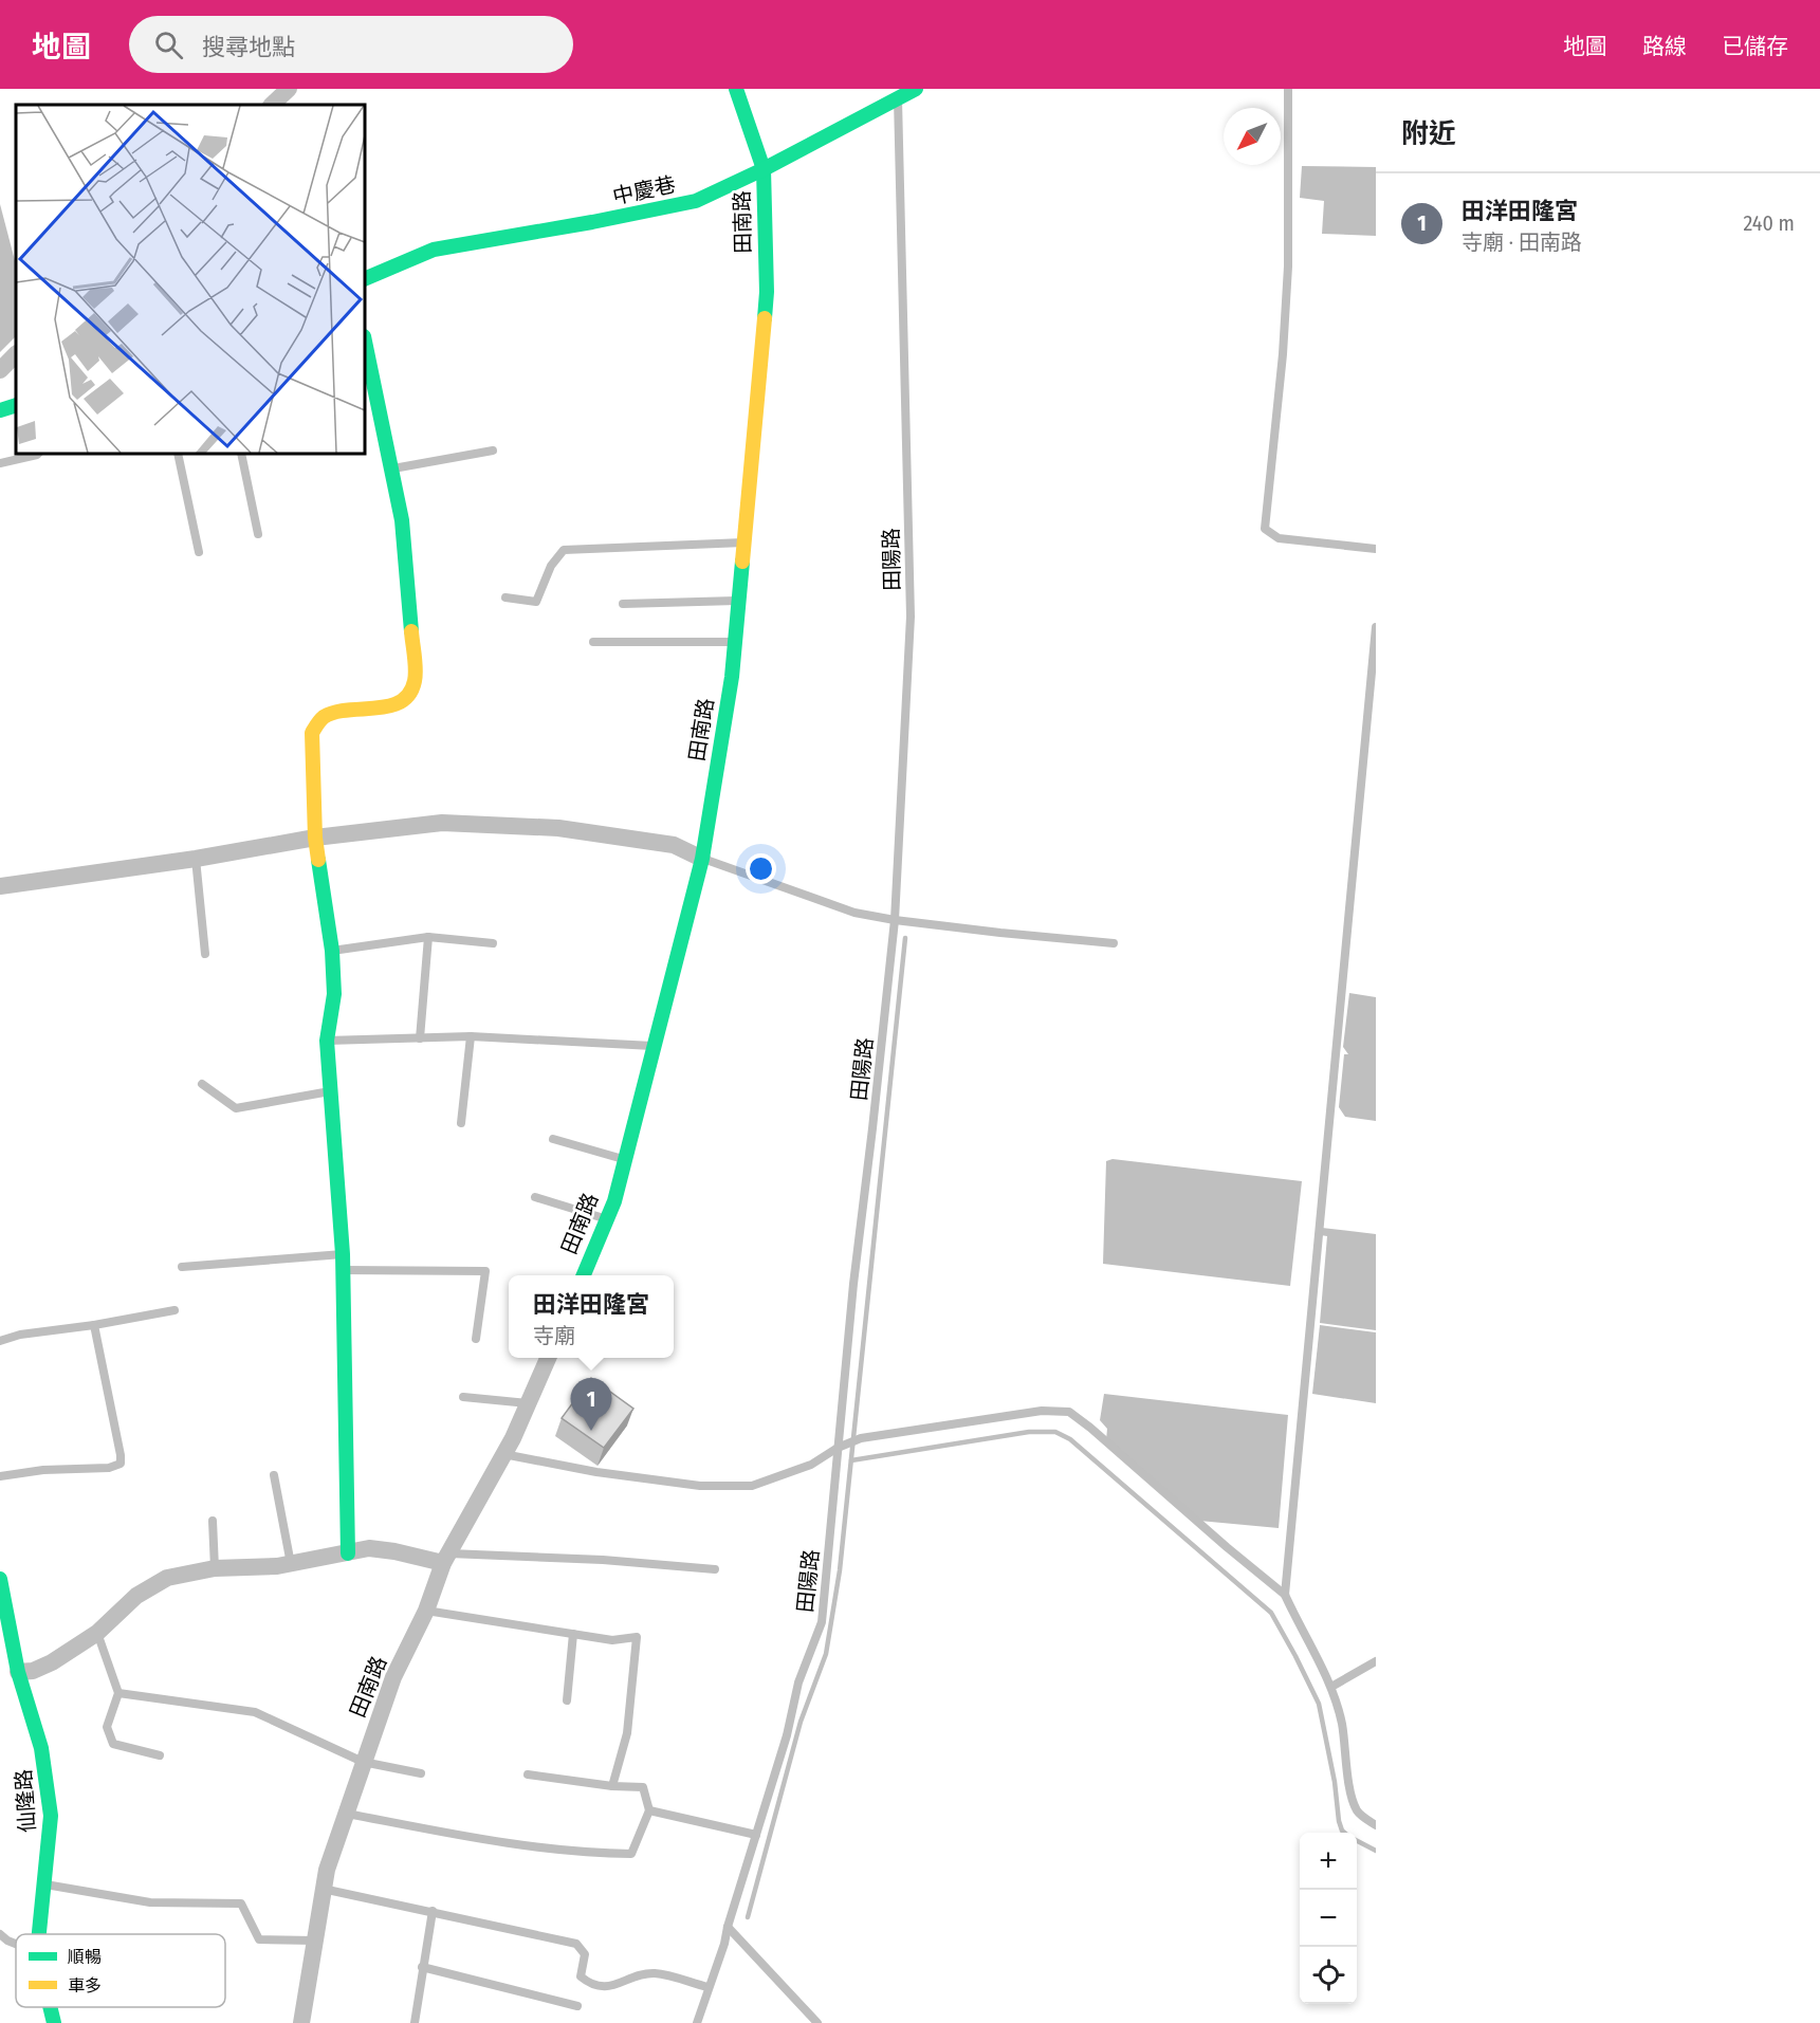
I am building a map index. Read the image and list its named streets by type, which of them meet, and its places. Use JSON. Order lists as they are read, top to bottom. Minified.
{"streets":{"street":["中慶巷","田南路","仙隆路"],"lane":["田陽路"]},"crossings":[["中慶巷","田南路"],["中慶巷","田陽路"]],"legend":["順暢","車多"],"north":"bottom left","page":{"header":"地圖","search":"搜尋地點","nav":["地圖","路線","已儲存"],"heading":"附近","list":[{"mark":"1","name":"田洋田隆宮","note":"寺廟 · 田南路","value":"240 m"}],"popup":["田洋田隆宮","寺廟"],"pins":"1","map_buttons":["+","−"]}}
